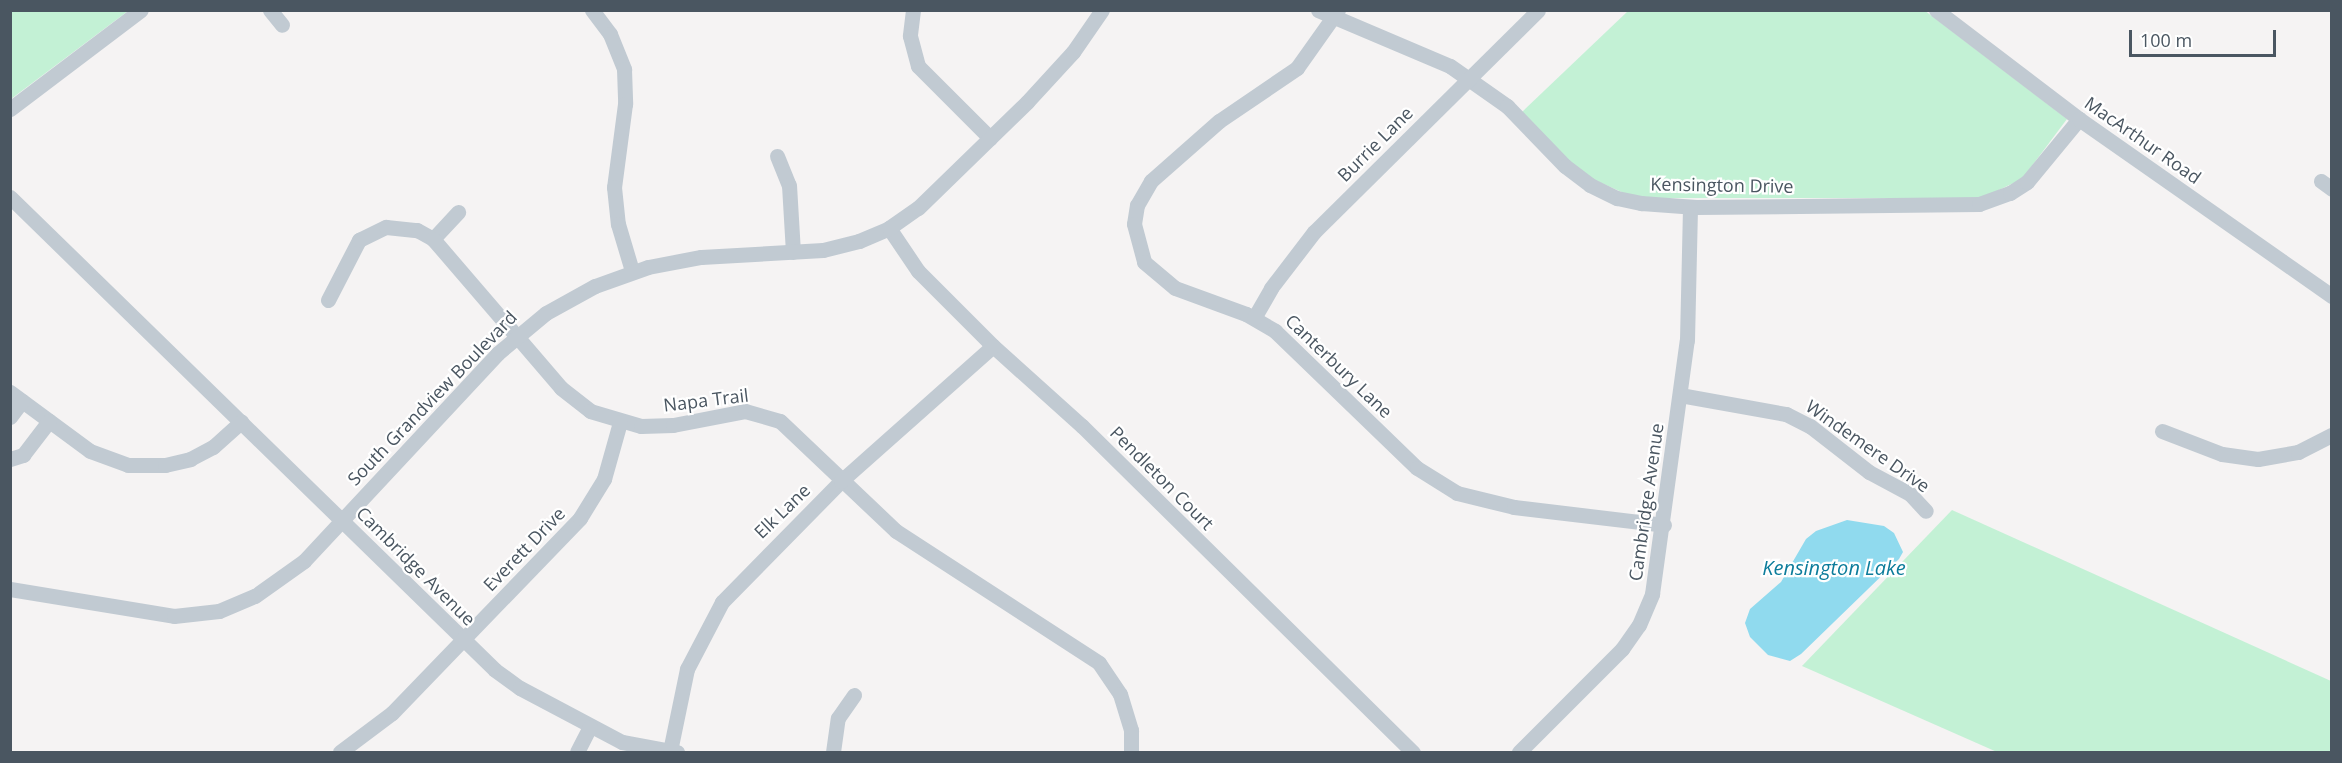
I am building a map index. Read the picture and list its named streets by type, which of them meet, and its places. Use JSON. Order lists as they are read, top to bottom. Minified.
{"streets":{"street":["MacArthur Road","Burrie Lane","Kensington Drive","Canterbury Lane","South Grandview Boulevard","Napa Trail","Windemere Drive","Pendleton Court","Cambridge Avenue","Elk Lane","Everett Drive"]},"crossings":[["MacArthur Road","Kensington Drive"],["Burrie Lane","Kensington Drive"],["Burrie Lane","Canterbury Lane"],["Kensington Drive","Canterbury Lane"],["Kensington Drive","Cambridge Avenue"],["Canterbury Lane","Cambridge Avenue"],["South Grandview Boulevard","Napa Trail"],["South Grandview Boulevard","Pendleton Court"],["South Grandview Boulevard","Cambridge Avenue"],["Napa Trail","Elk Lane"],["Napa Trail","Everett Drive"],["Windemere Drive","Cambridge Avenue"],["Pendleton Court","Elk Lane"],["Cambridge Avenue","Elk Lane"],["Cambridge Avenue","Everett Drive"]],"water":["Kensington Lake"],"scale_bar":"100 m"}
